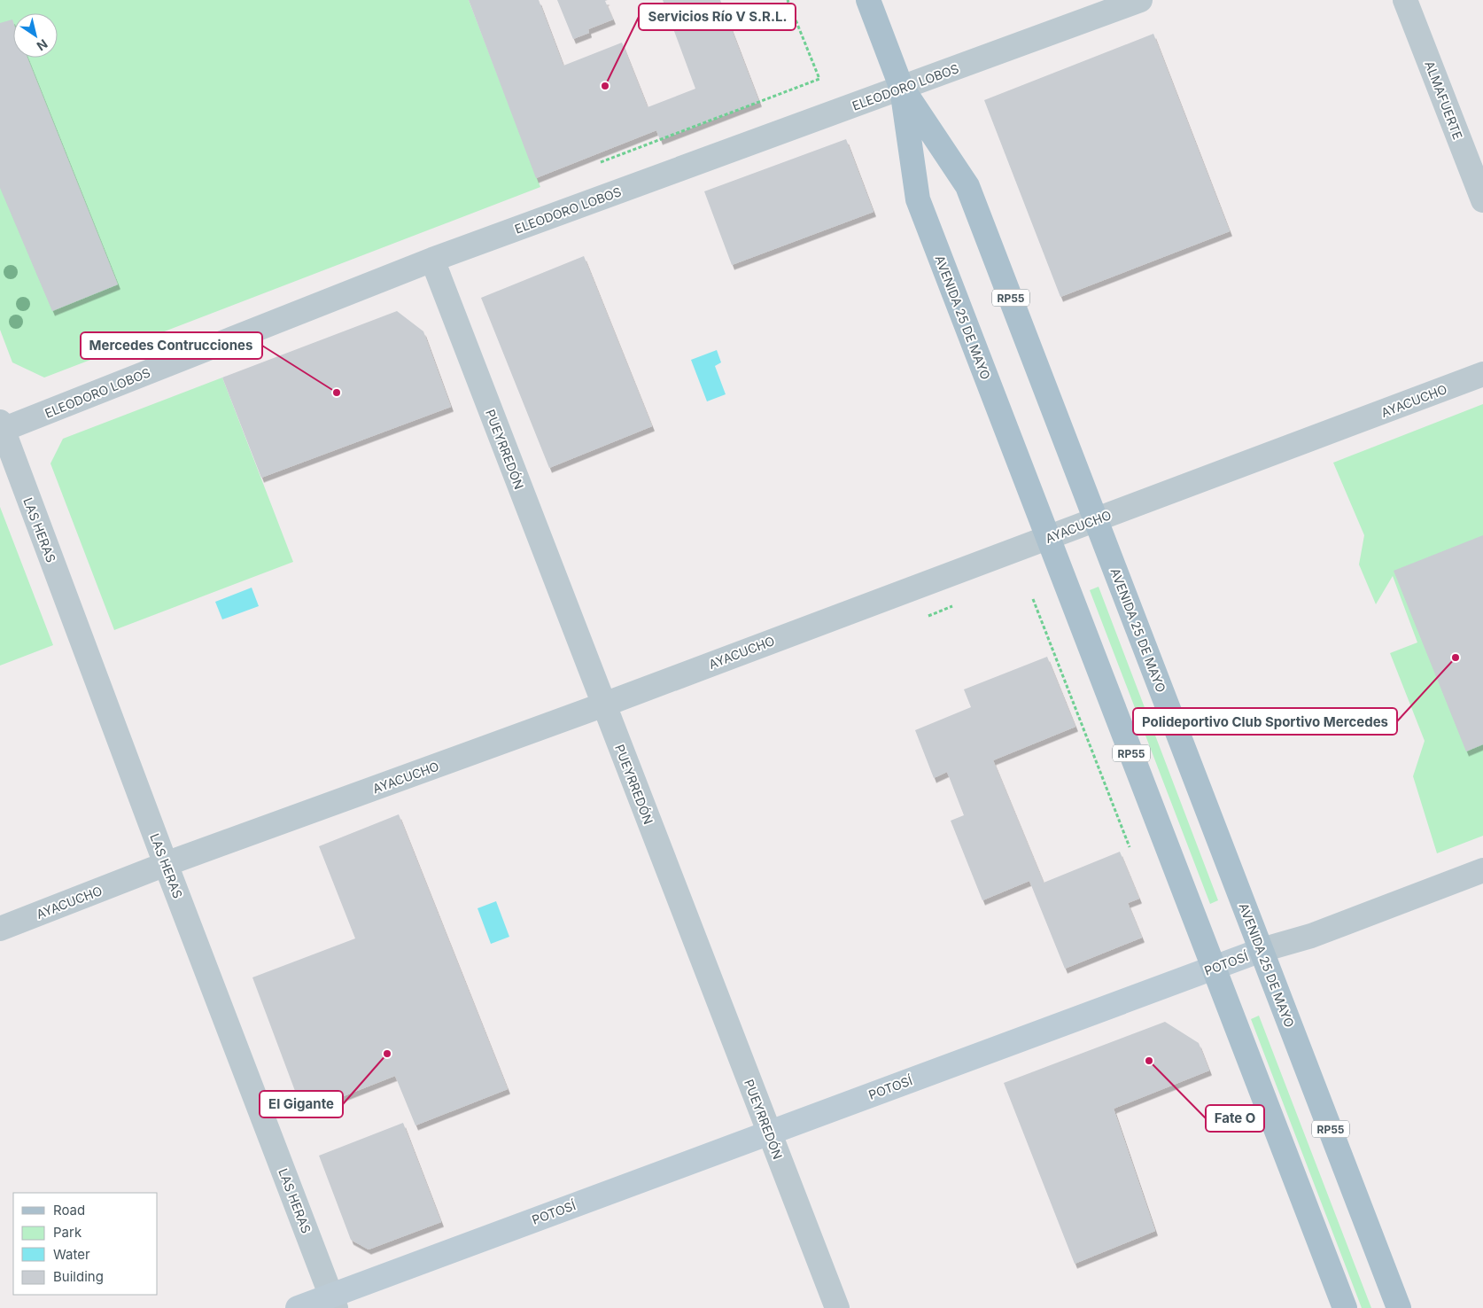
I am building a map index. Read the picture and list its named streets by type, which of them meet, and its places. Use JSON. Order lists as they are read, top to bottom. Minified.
{"streets":{"main road":["RP55","AVENIDA 25 DE MAYO","POTOSÍ"],"street":["ELEODORO LOBOS","ALMAFUERTE","AYACUCHO","PUEYRREDÓN","LAS HERAS"]},"crossings":[["ELEODORO LOBOS","AVENIDA 25 DE MAYO"],["ELEODORO LOBOS","PUEYRREDÓN"],["ELEODORO LOBOS","LAS HERAS"],["AVENIDA 25 DE MAYO","AYACUCHO"],["AVENIDA 25 DE MAYO","POTOSÍ"],["AYACUCHO","PUEYRREDÓN"],["AYACUCHO","LAS HERAS"],["PUEYRREDÓN","POTOSÍ"],["LAS HERAS","POTOSÍ"]],"places":["Servicios Río V S.R.L.","Mercedes Contrucciones","Polideportivo Club Sportivo Mercedes","El Gigante","Fate O"],"legend":["Road","Park","Water","Building"],"north":"bottom right"}
